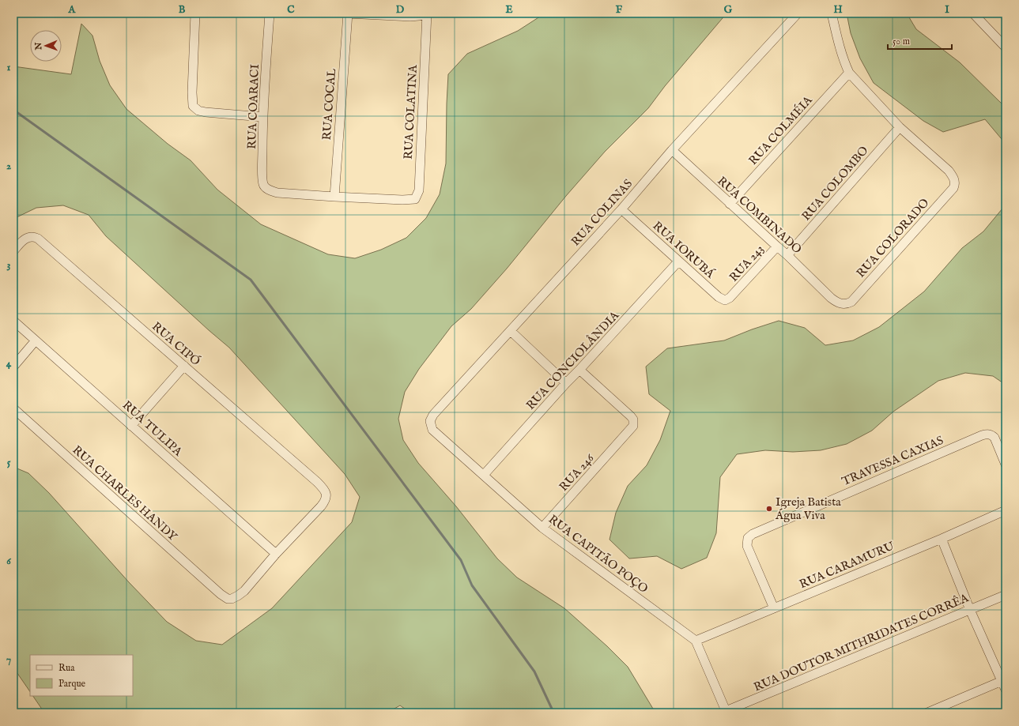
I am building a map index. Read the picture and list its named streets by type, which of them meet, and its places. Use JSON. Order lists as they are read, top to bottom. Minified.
{"streets":{"street":["RUA COCAL","RUA COARACI","RUA COLATINA","RUA COLMÉIA","RUA COLOMBO","RUA COLINAS","RUA COMBINADO","RUA COLORADO","RUA IORUBÁ","RUA 243","RUA CIPÓ","RUA CONCIOLÂNDIA","RUA TULIPA","TRAVESSA CAXIAS","RUA 246","RUA CHARLES HANDY","RUA CAPITÃO POÇO","RUA CARAMURU","RUA DOUTOR MITHRIDATES CORRÊA"]},"crossings":[["RUA COCAL","RUA COARACI"],["RUA COCAL","RUA COLATINA"],["RUA COARACI","RUA COLATINA"],["RUA COLMÉIA","RUA COMBINADO"],["RUA COLOMBO","RUA COMBINADO"],["RUA COLOMBO","RUA COLORADO"],["RUA COLINAS","RUA COMBINADO"],["RUA COLINAS","RUA IORUBÁ"],["RUA COLINAS","RUA CAPITÃO POÇO"],["RUA COMBINADO","RUA COLORADO"],["RUA COMBINADO","RUA 243"],["RUA IORUBÁ","RUA 243"],["RUA IORUBÁ","RUA CONCIOLÂNDIA"],["RUA CIPÓ","RUA TULIPA"],["RUA CIPÓ","RUA CHARLES HANDY"],["RUA CONCIOLÂNDIA","RUA 246"],["RUA CONCIOLÂNDIA","RUA CAPITÃO POÇO"],["TRAVESSA CAXIAS","RUA CARAMURU"],["RUA 246","RUA CAPITÃO POÇO"],["RUA CAPITÃO POÇO","RUA CARAMURU"]],"places":["Igreja Batista Água Viva"],"legend":["Rua","Parque"],"scale_bar":"50 m","north":"left","grid":{"columns":["A","B","C","D","E","F","G","H","I"],"rows":["1","2","3","4","5","6","7"]}}
